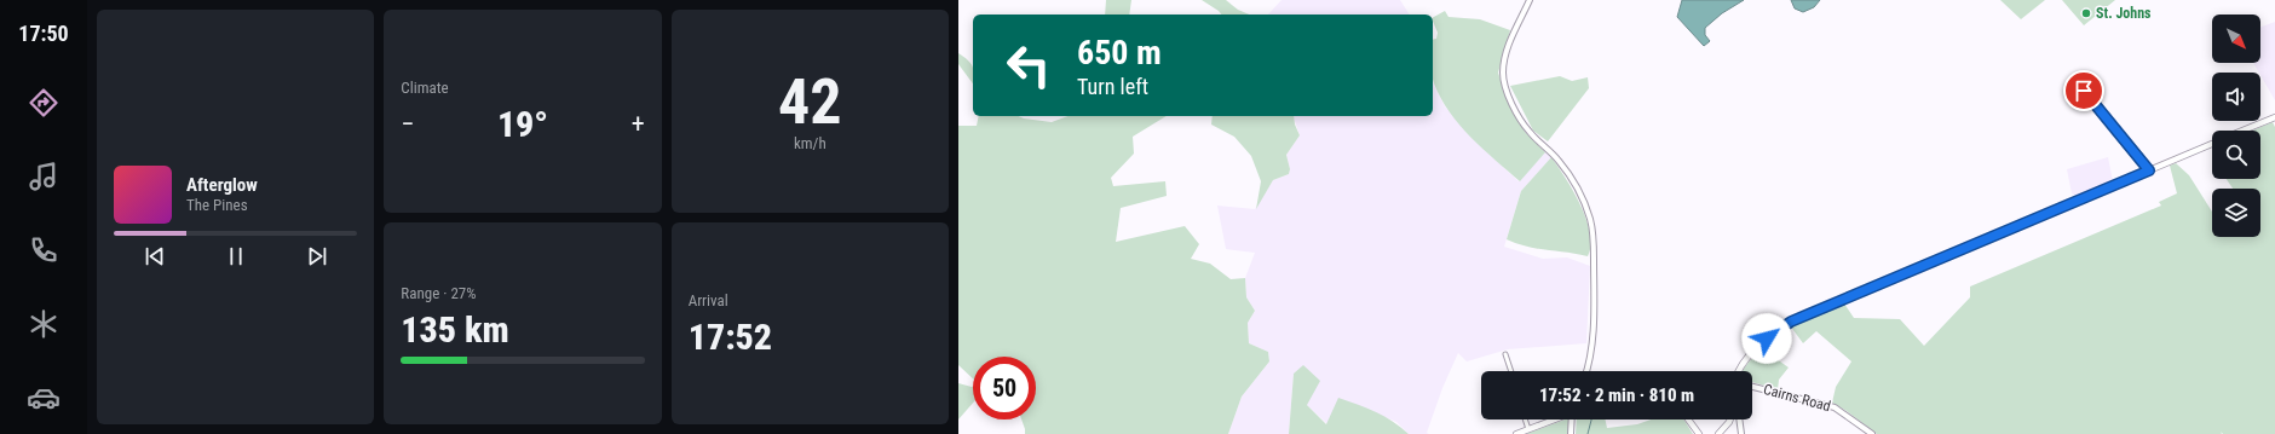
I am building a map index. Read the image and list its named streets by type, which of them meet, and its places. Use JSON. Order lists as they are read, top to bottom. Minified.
{"streets":{"street":["Cairns Road"]},"places":["St. Johns"],"north":"bottom right","page":{"tabs":"17:50","tile":["Climate",["42","km/h"],["Range · 27%","135 km"],["Arrival","17:52"]],"turn":["650 m","Turn left"],"heat":["−","19°","+"],"song":["Afterglow","The Pines"],"limit":"50","trip":"17:52 · 2 min · 810 m"}}
